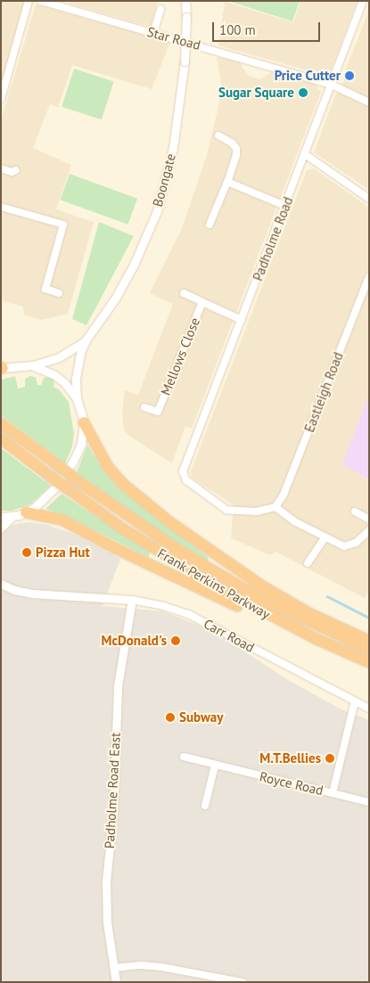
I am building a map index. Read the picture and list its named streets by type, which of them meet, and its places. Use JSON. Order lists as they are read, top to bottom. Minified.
{"streets":{"highway":["Frank Perkins Parkway"],"street":["Star Road","Boongate","Padholme Road","Mellows Close","Eastleigh Road","Carr Road","Royce Road","Padholme Road East"]},"crossings":[["Star Road","Padholme Road"],["Padholme Road","Mellows Close"],["Padholme Road","Eastleigh Road"],["Carr Road","Padholme Road East"]],"places":["Price Cutter","Sugar Square","Pizza Hut","McDonald's","Subway","M.T.Bellies"],"scale_bar":"100 m"}
